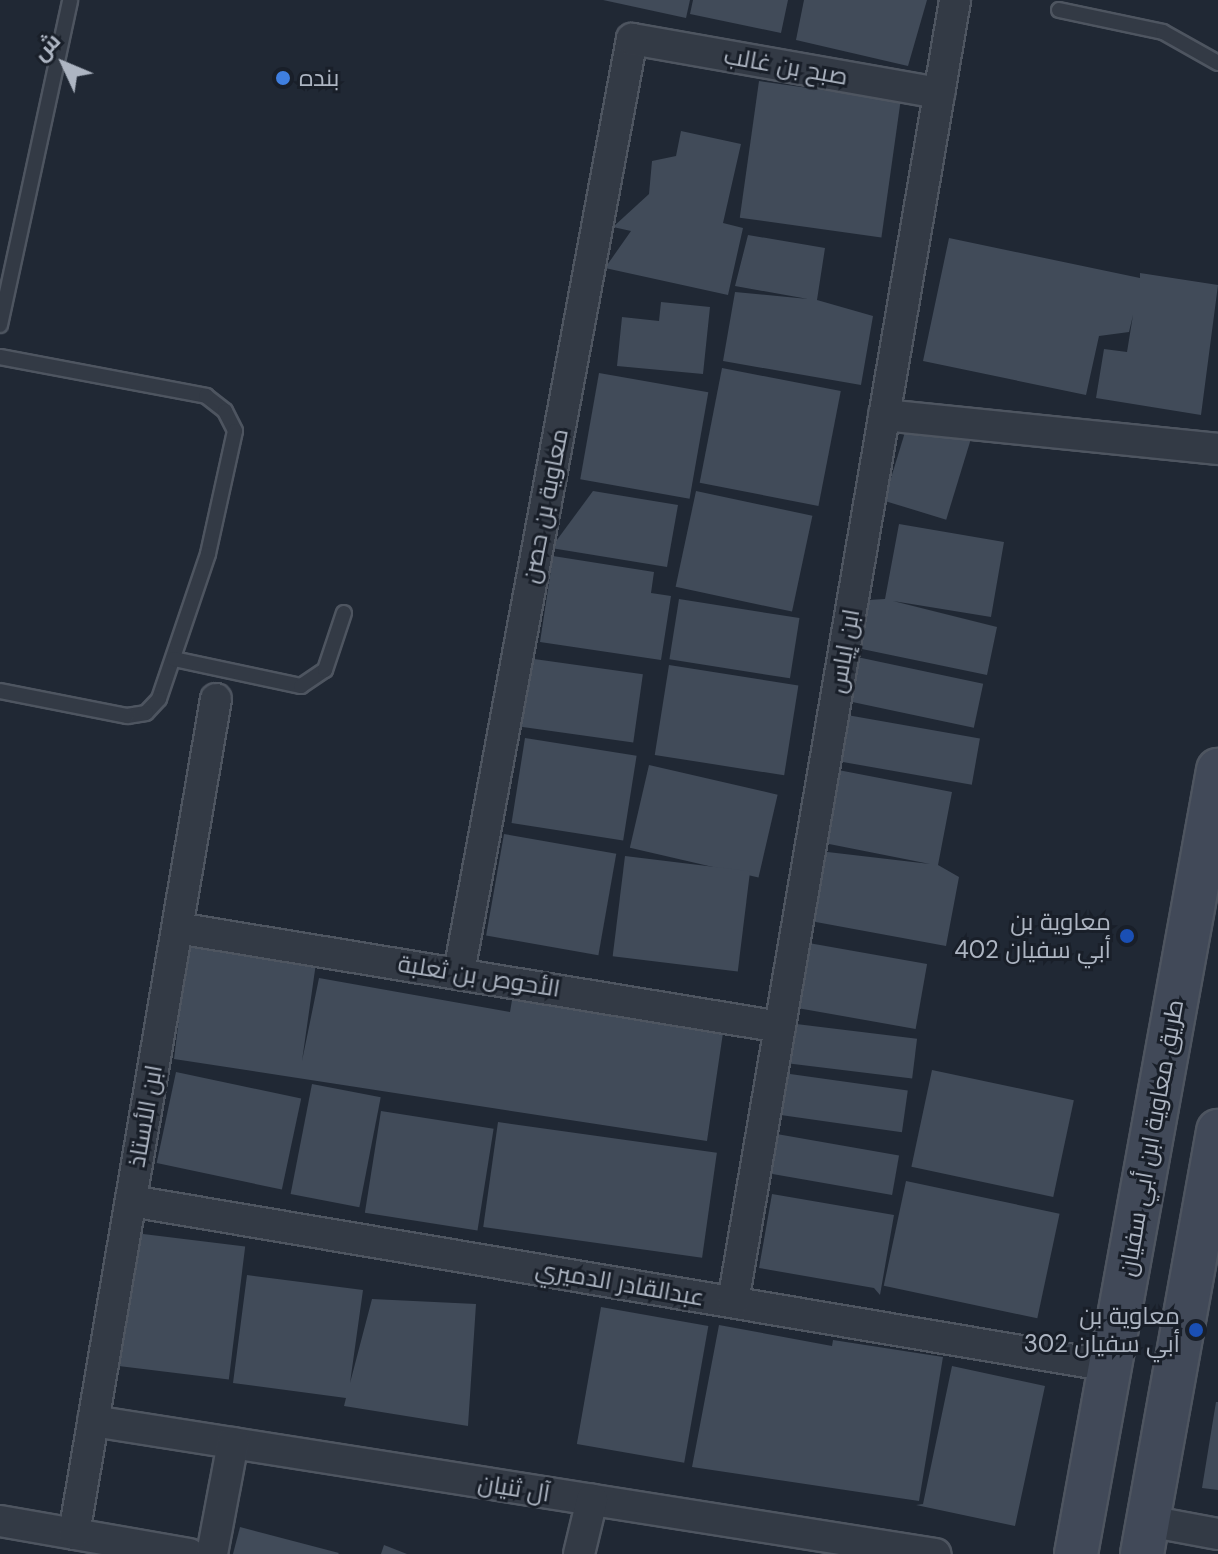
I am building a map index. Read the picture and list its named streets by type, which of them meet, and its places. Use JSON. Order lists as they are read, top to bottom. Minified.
{"streets":{"street":["صبح بن غالب","معاوية بن حصن","ابن إياس","الأحوص بن ثعلبة","ابن الأستاذ","طريق معاوية ابن أبي سفيان","عبدالقادر الدميري","آل ثنيان"]},"crossings":[["صبح بن غالب","معاوية بن حصن"],["صبح بن غالب","ابن إياس"],["معاوية بن حصن","الأحوص بن ثعلبة"],["ابن إياس","الأحوص بن ثعلبة"],["ابن إياس","عبدالقادر الدميري"],["الأحوص بن ثعلبة","ابن الأستاذ"],["ابن الأستاذ","عبدالقادر الدميري"],["ابن الأستاذ","آل ثنيان"],["طريق معاوية ابن أبي سفيان","عبدالقادر الدميري"]],"places":["بنده","معاوية بن أبي سفيان 402","معاوية بن أبي سفيان 302"],"north":"top left"}
